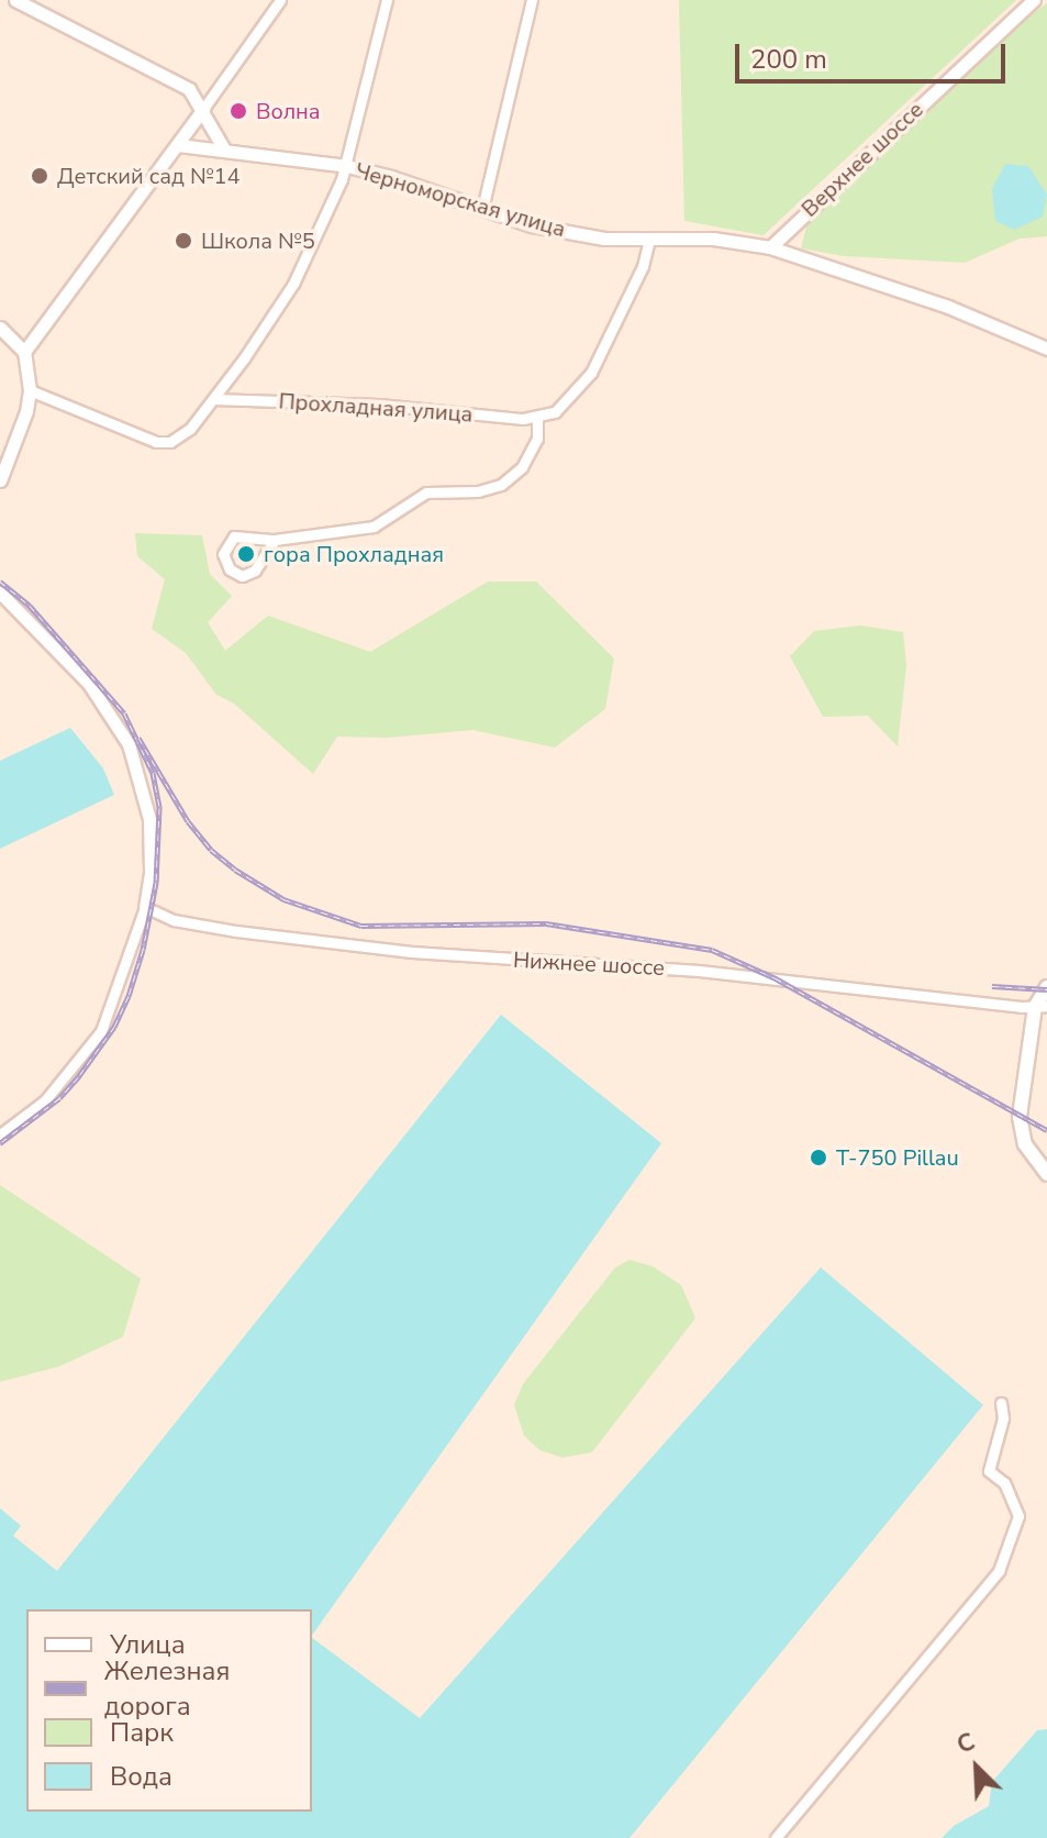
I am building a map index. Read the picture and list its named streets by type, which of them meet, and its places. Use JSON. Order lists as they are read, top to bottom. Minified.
{"streets":{"street":["Верхнее шоссе","Черноморская улица","Прохладная улица","Нижнее шоссе"]},"crossings":[["Верхнее шоссе","Черноморская улица"]],"places":["Волна","Детский сад №14","Школа №5","гора Прохладная","T-750 Pillau"],"legend":["Улица","Железная дорога","Парк","Вода"],"scale_bar":"200 m","north":"top left"}
